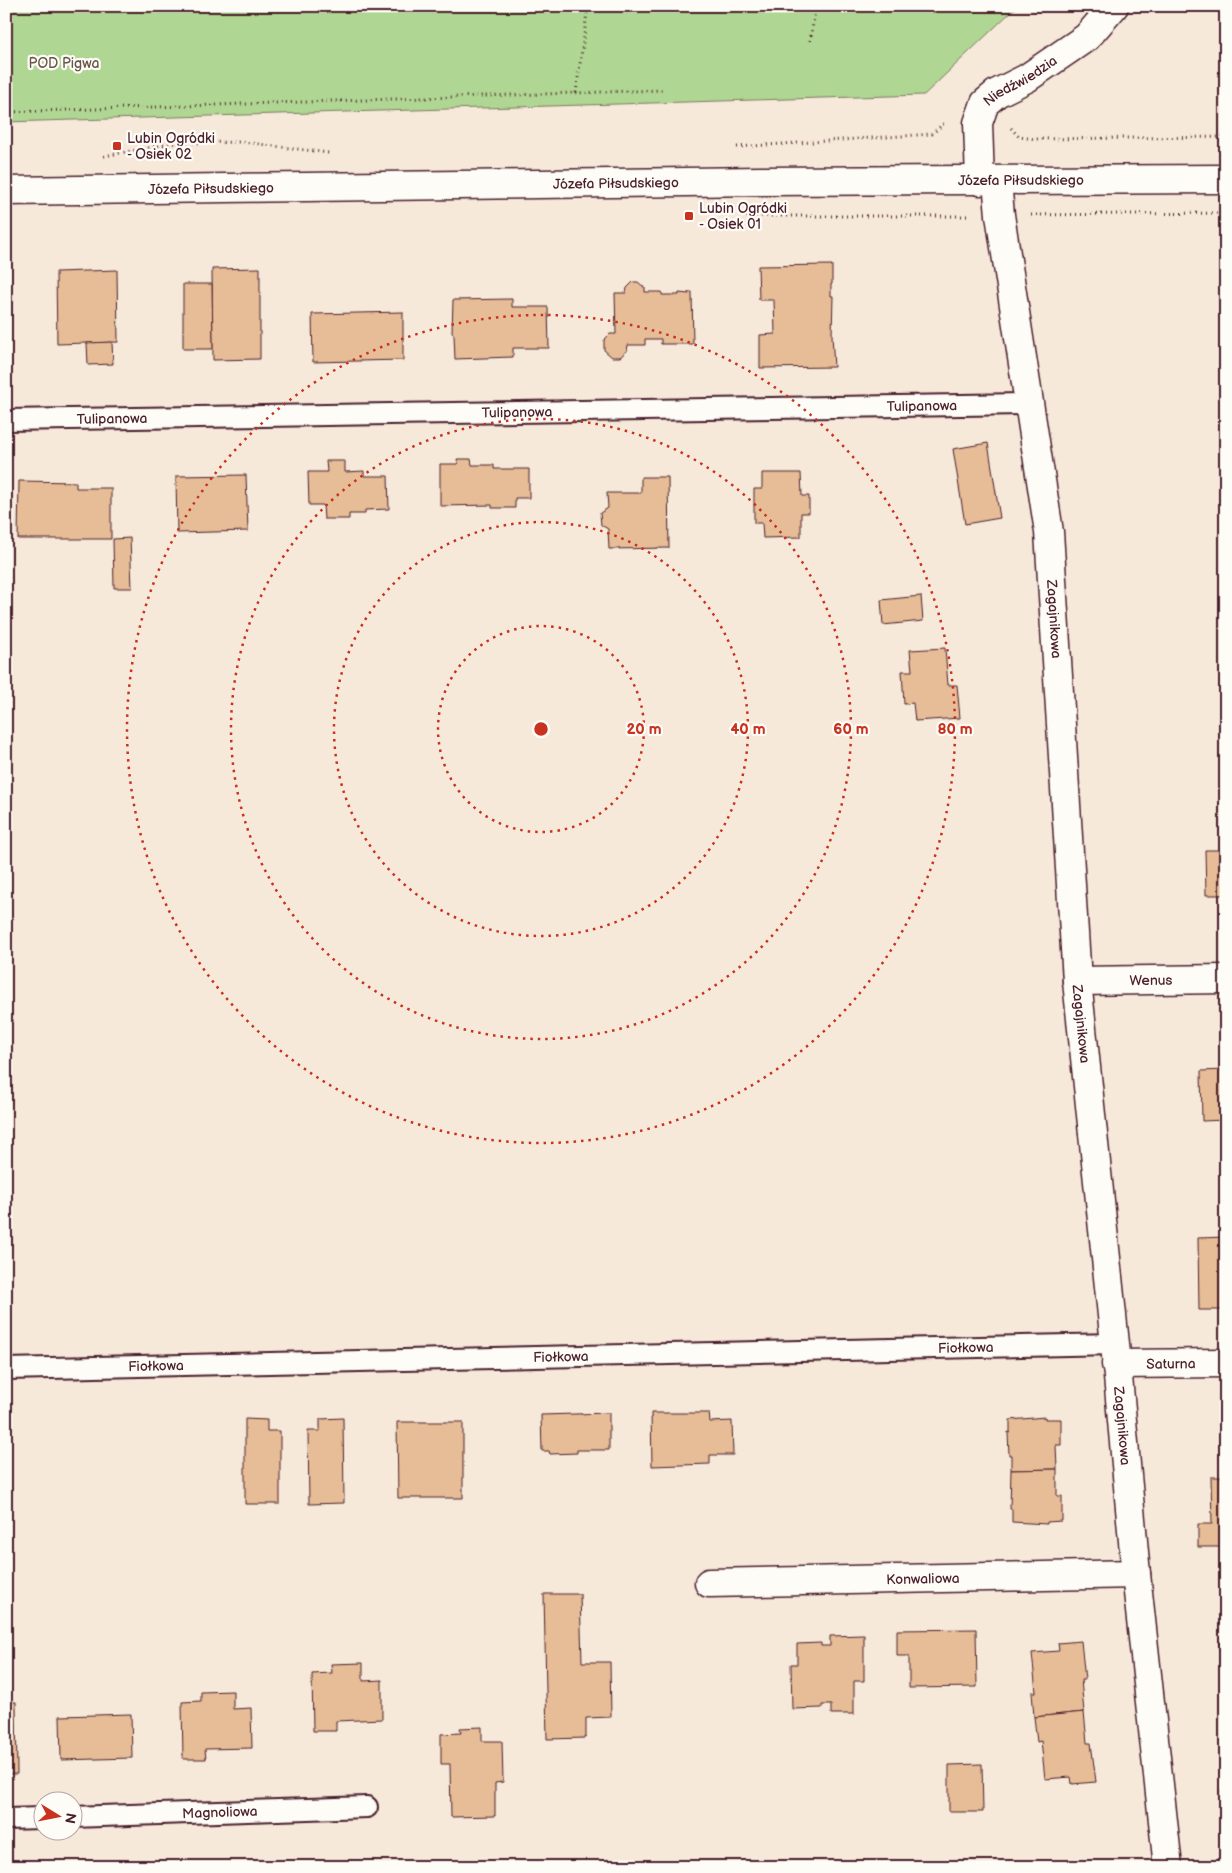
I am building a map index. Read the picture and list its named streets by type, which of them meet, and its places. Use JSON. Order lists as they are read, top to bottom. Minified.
{"streets":{"street":["Niedźwiedzia","Józefa Piłsudskiego","Zagajnikowa","Wenus","Saturna","Konwaliowa"],"lane":["Tulipanowa","Fiołkowa","Magnoliowa"]},"crossings":[["Niedźwiedzia","Józefa Piłsudskiego"],["Niedźwiedzia","Zagajnikowa"],["Józefa Piłsudskiego","Zagajnikowa"],["Tulipanowa","Zagajnikowa"],["Zagajnikowa","Wenus"],["Zagajnikowa","Fiołkowa"],["Zagajnikowa","Saturna"],["Zagajnikowa","Konwaliowa"],["Fiołkowa","Saturna"]],"parks":["POD Pigwa"],"places":{"transit":["Lubin Ogródki - Osiek 02","Lubin Ogródki - Osiek 01"]},"north":"right","rings":["20 m","40 m","60 m","80 m"]}
